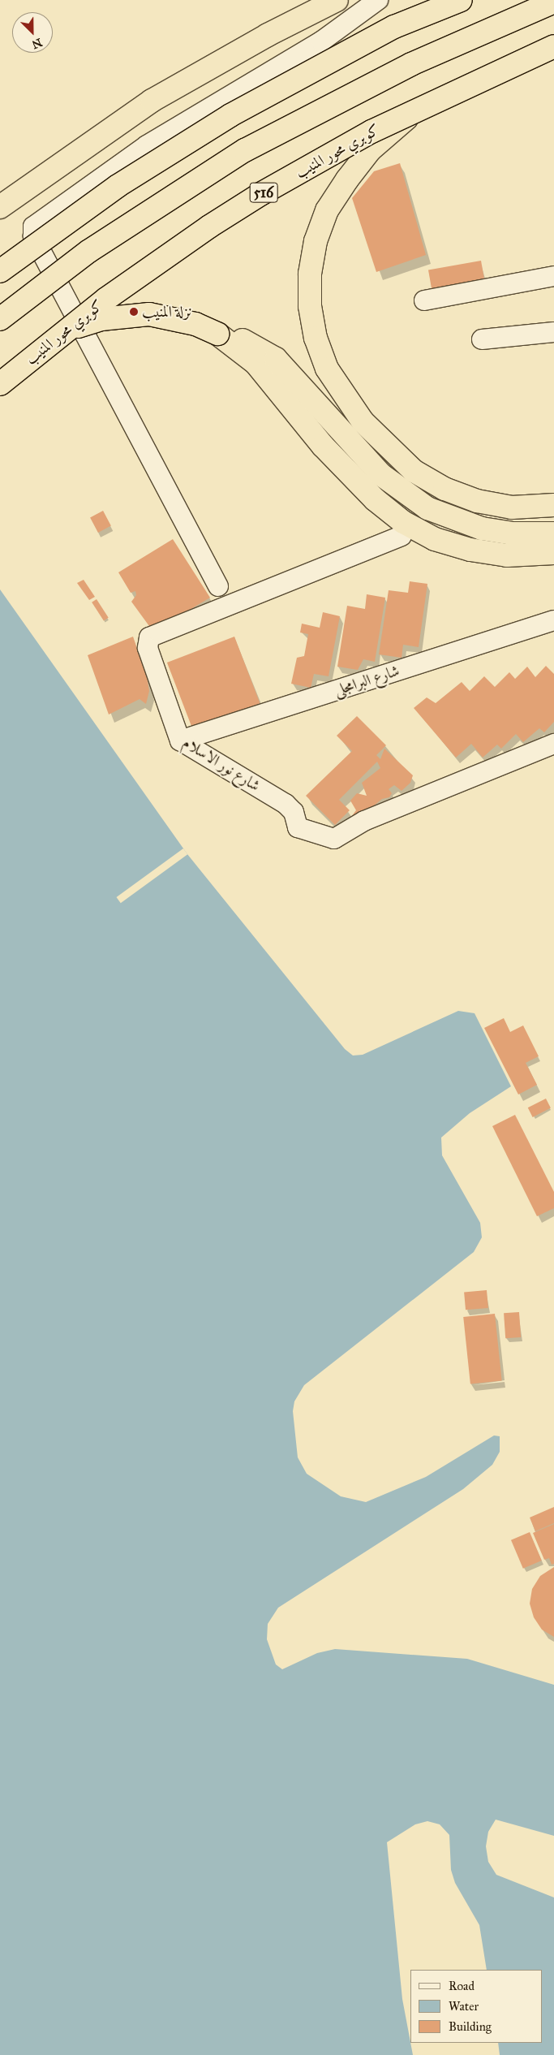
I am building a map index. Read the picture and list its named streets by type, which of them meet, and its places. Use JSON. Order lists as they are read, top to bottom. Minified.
{"streets":{"highway":["كوبري محور المنيب","516"],"street":["شارع البرامجلى","شارع نور الاسلام"]},"crossings":[["شارع البرامجلى","شارع نور الاسلام"]],"places":["نزلة المنيب"],"legend":["Road","Water","Building"],"north":"bottom right"}
